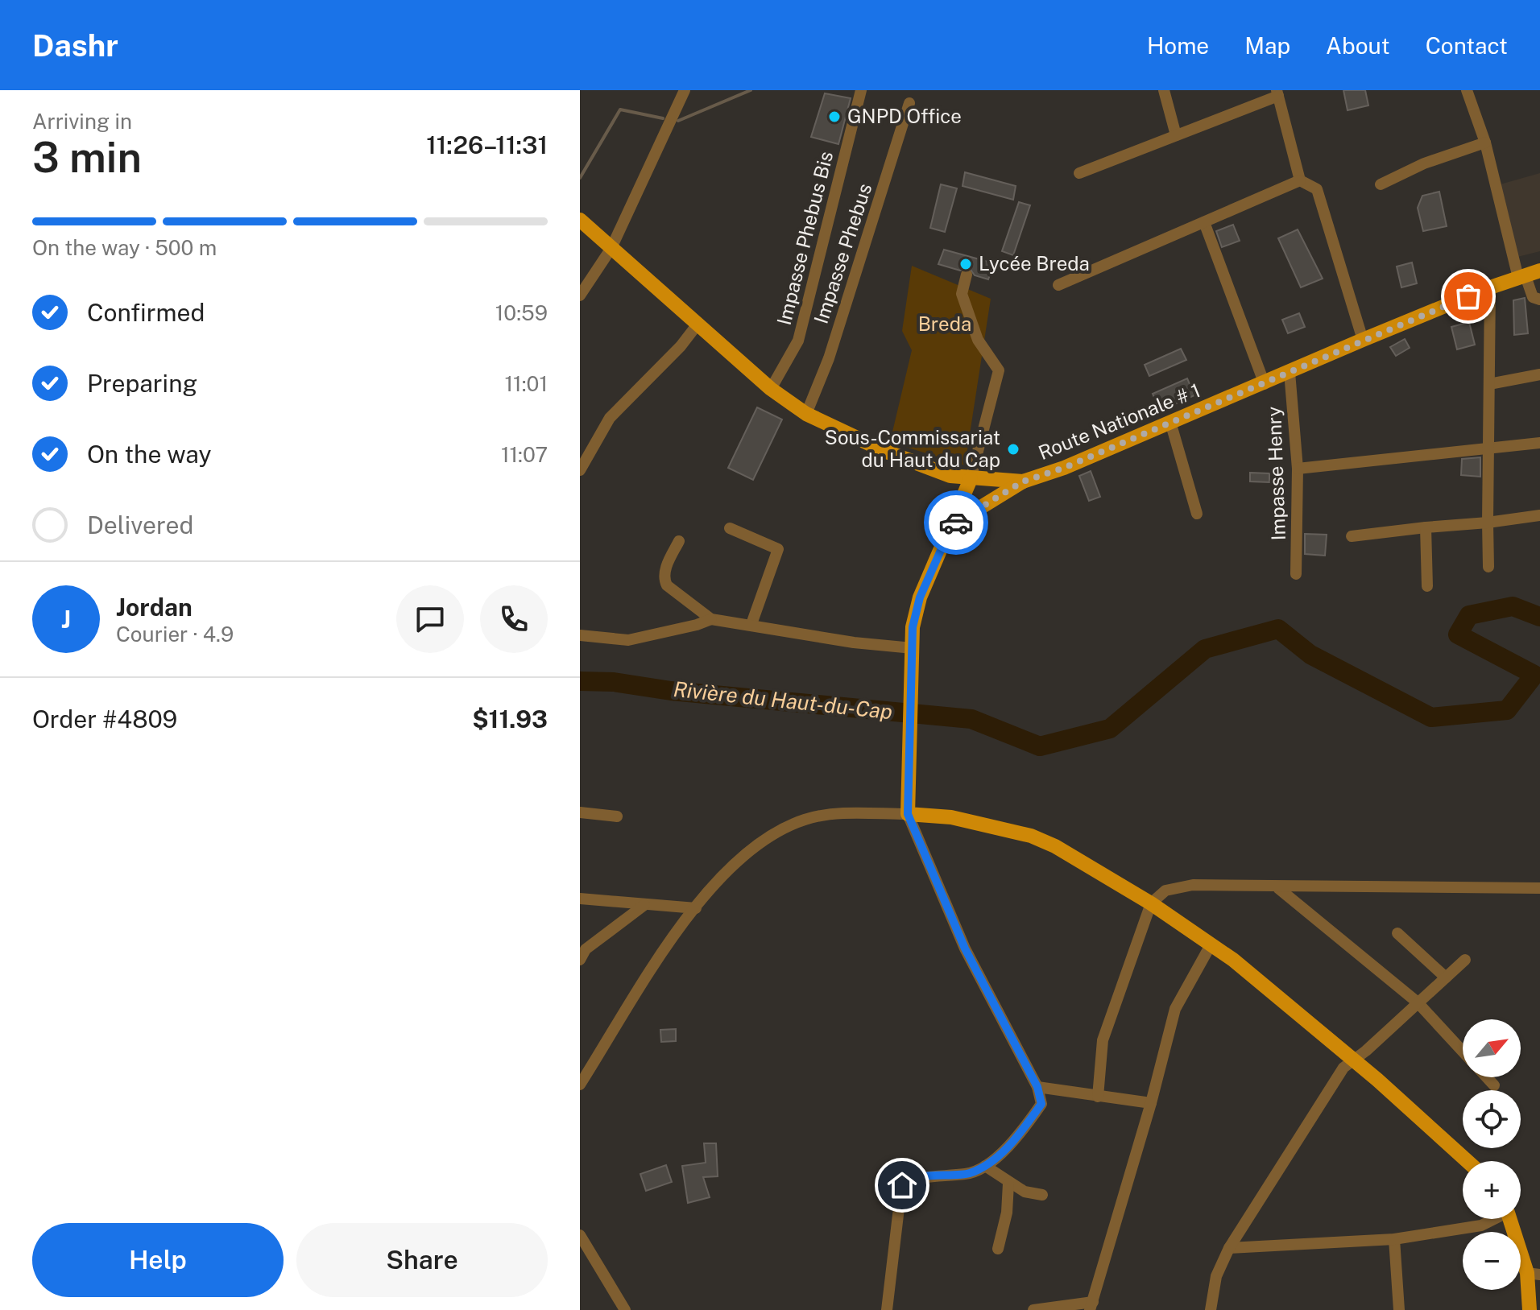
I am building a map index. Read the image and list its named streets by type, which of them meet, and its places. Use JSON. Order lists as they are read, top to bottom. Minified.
{"streets":{"main road":["Route Nationale # 1"],"street":["Impasse Phebus Bis","Impasse Phebus","Impasse Henry"]},"crossings":[["Impasse Phebus Bis","Route Nationale # 1"],["Impasse Phebus","Route Nationale # 1"],["Route Nationale # 1","Impasse Henry"]],"water":["Rivière du Haut-du-Cap"],"parks":["Breda"],"places":["GNPD Office","Lycée Breda","Sous-Commissariat du Haut du Cap"],"north":"top right","page":{"header":"Dashr","nav":["Home","Map","About","Contact"],"heading":["3 min","Arriving in","11:26–11:31"],"panel":["Jordan","Courier · 4.9","Order #4809","$11.93"],"bar":"On the way · 500 m","list":[["Confirmed","10:59"],["Preparing","11:01"],["On the way","11:07"],"Delivered"],"round":"J","map_buttons":["+","−"],"buttons":["Help","Share"]}}
